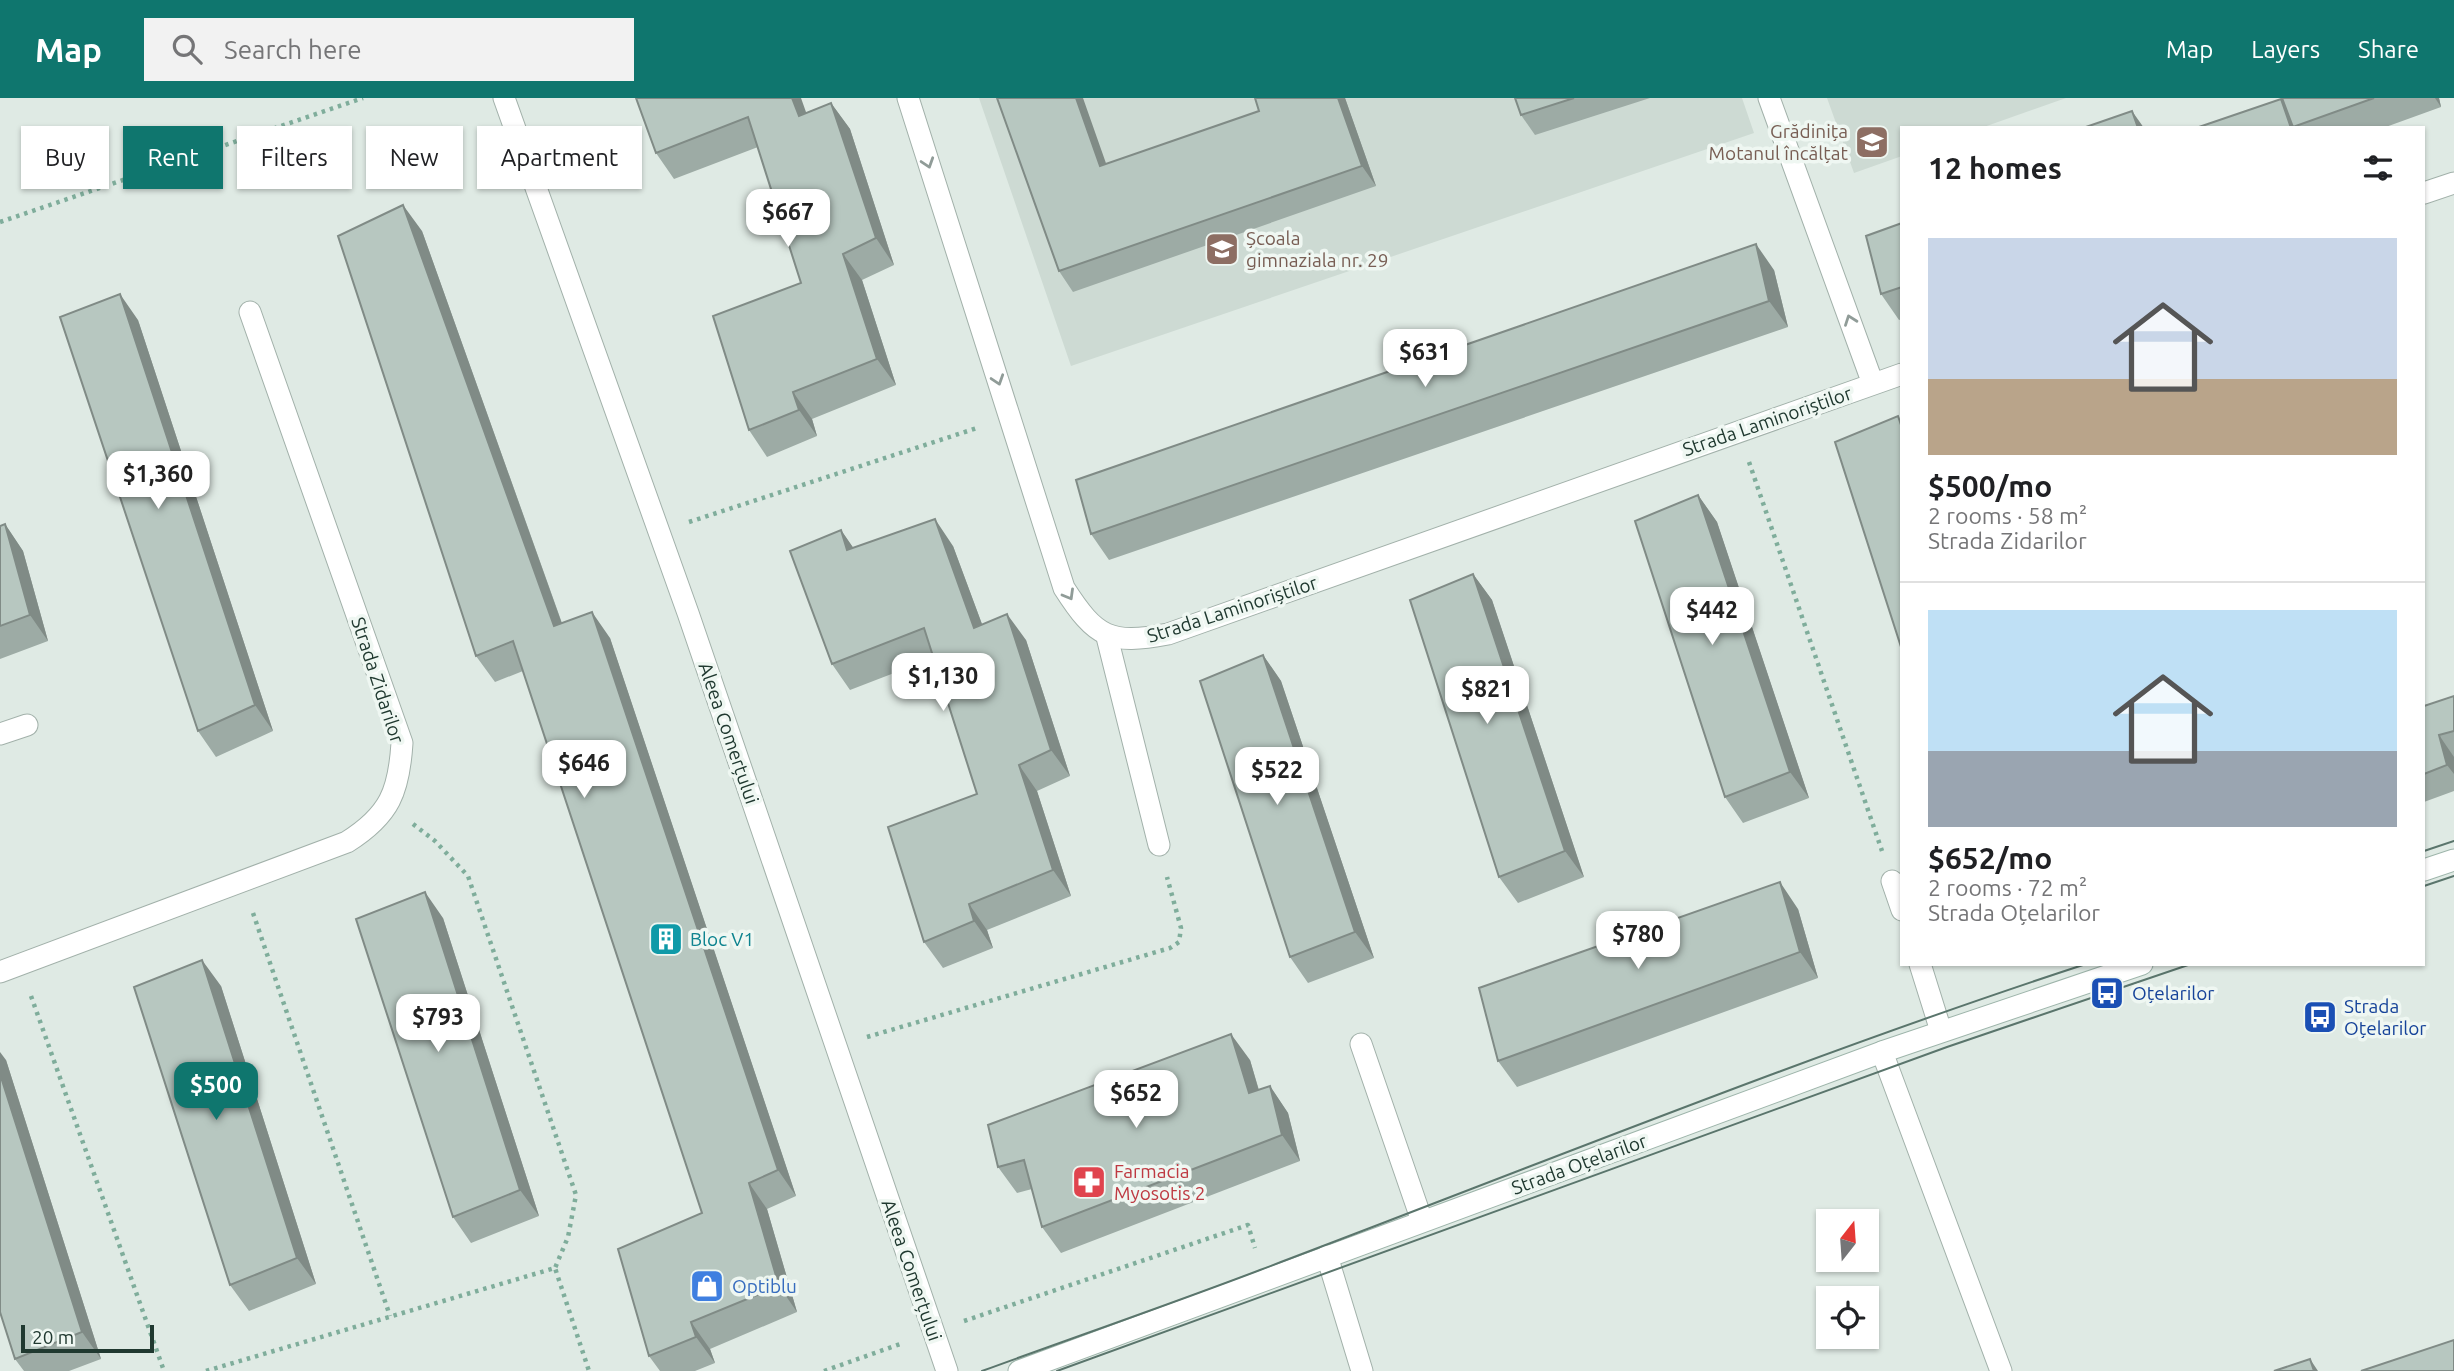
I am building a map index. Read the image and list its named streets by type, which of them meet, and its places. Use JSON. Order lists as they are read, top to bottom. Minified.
{"streets":{"street":["Strada Laminoriștilor","Strada Zidarilor","Aleea Comerțului","Strada Oțelarilor"]},"places":{"school or university":["Grădinița Motanul încălțat","Școala gimnaziala nr. 29"],"building":["Bloc V1"],"bus stop":["Oțelarilor","Strada Oțelarilor"],"pharmacy":["Farmacia Myosotis 2"],"shop":["Optiblu"]},"scale_bar":"20 m","north":"top","page":{"header":"Map","search":"Search here","nav":["Map","Layers","Share"],"chip":["Buy","Rent","Filters","New","Apartment"],"heading":"12 homes","price":["$667","$631","$1,360","$442","$1,130","$821","$646","$522","$780","$793","$500","$652"],"list":[{"name":"$500/mo","note":"2 rooms · 58 m² · Strada Zidarilor"},{"name":"$652/mo","note":"2 rooms · 72 m² · Strada Oțelarilor"}],"scale":"20 m"}}
